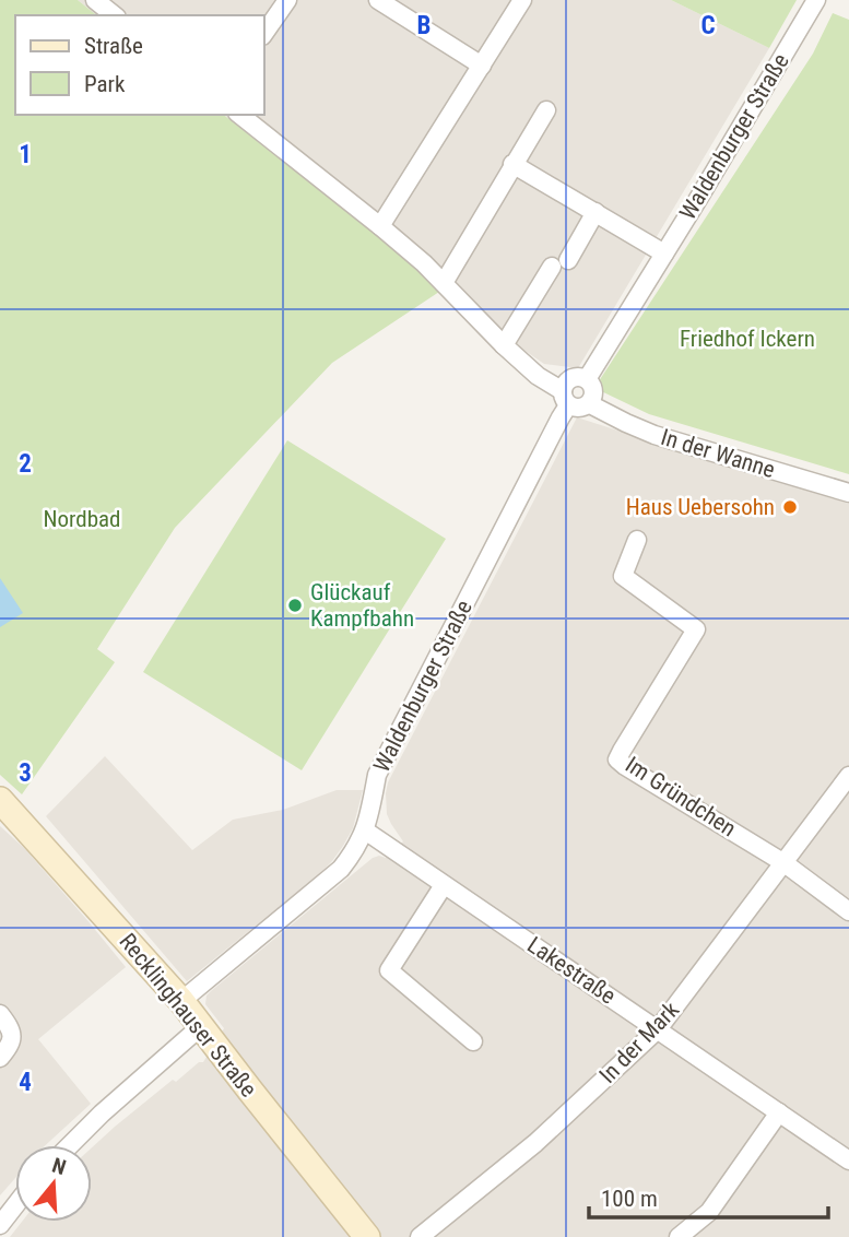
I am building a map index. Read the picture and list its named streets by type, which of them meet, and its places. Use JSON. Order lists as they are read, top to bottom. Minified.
{"streets":{"street":["Waldenburger Straße","In der Wanne","Im Gründchen","Lakestraße","Recklinghauser Straße","In der Mark"]},"crossings":[["Waldenburger Straße","In der Wanne"],["Waldenburger Straße","Lakestraße"],["Waldenburger Straße","Recklinghauser Straße"],["Im Gründchen","In der Mark"],["Lakestraße","In der Mark"]],"parks":["Friedhof Ickern","Nordbad"],"places":["Haus Uebersohn","Glückauf Kampfbahn"],"legend":["Straße","Park"],"scale_bar":"100 m","north":"top","grid":{"columns":["B","C"],"rows":["1","2","3","4"]}}
